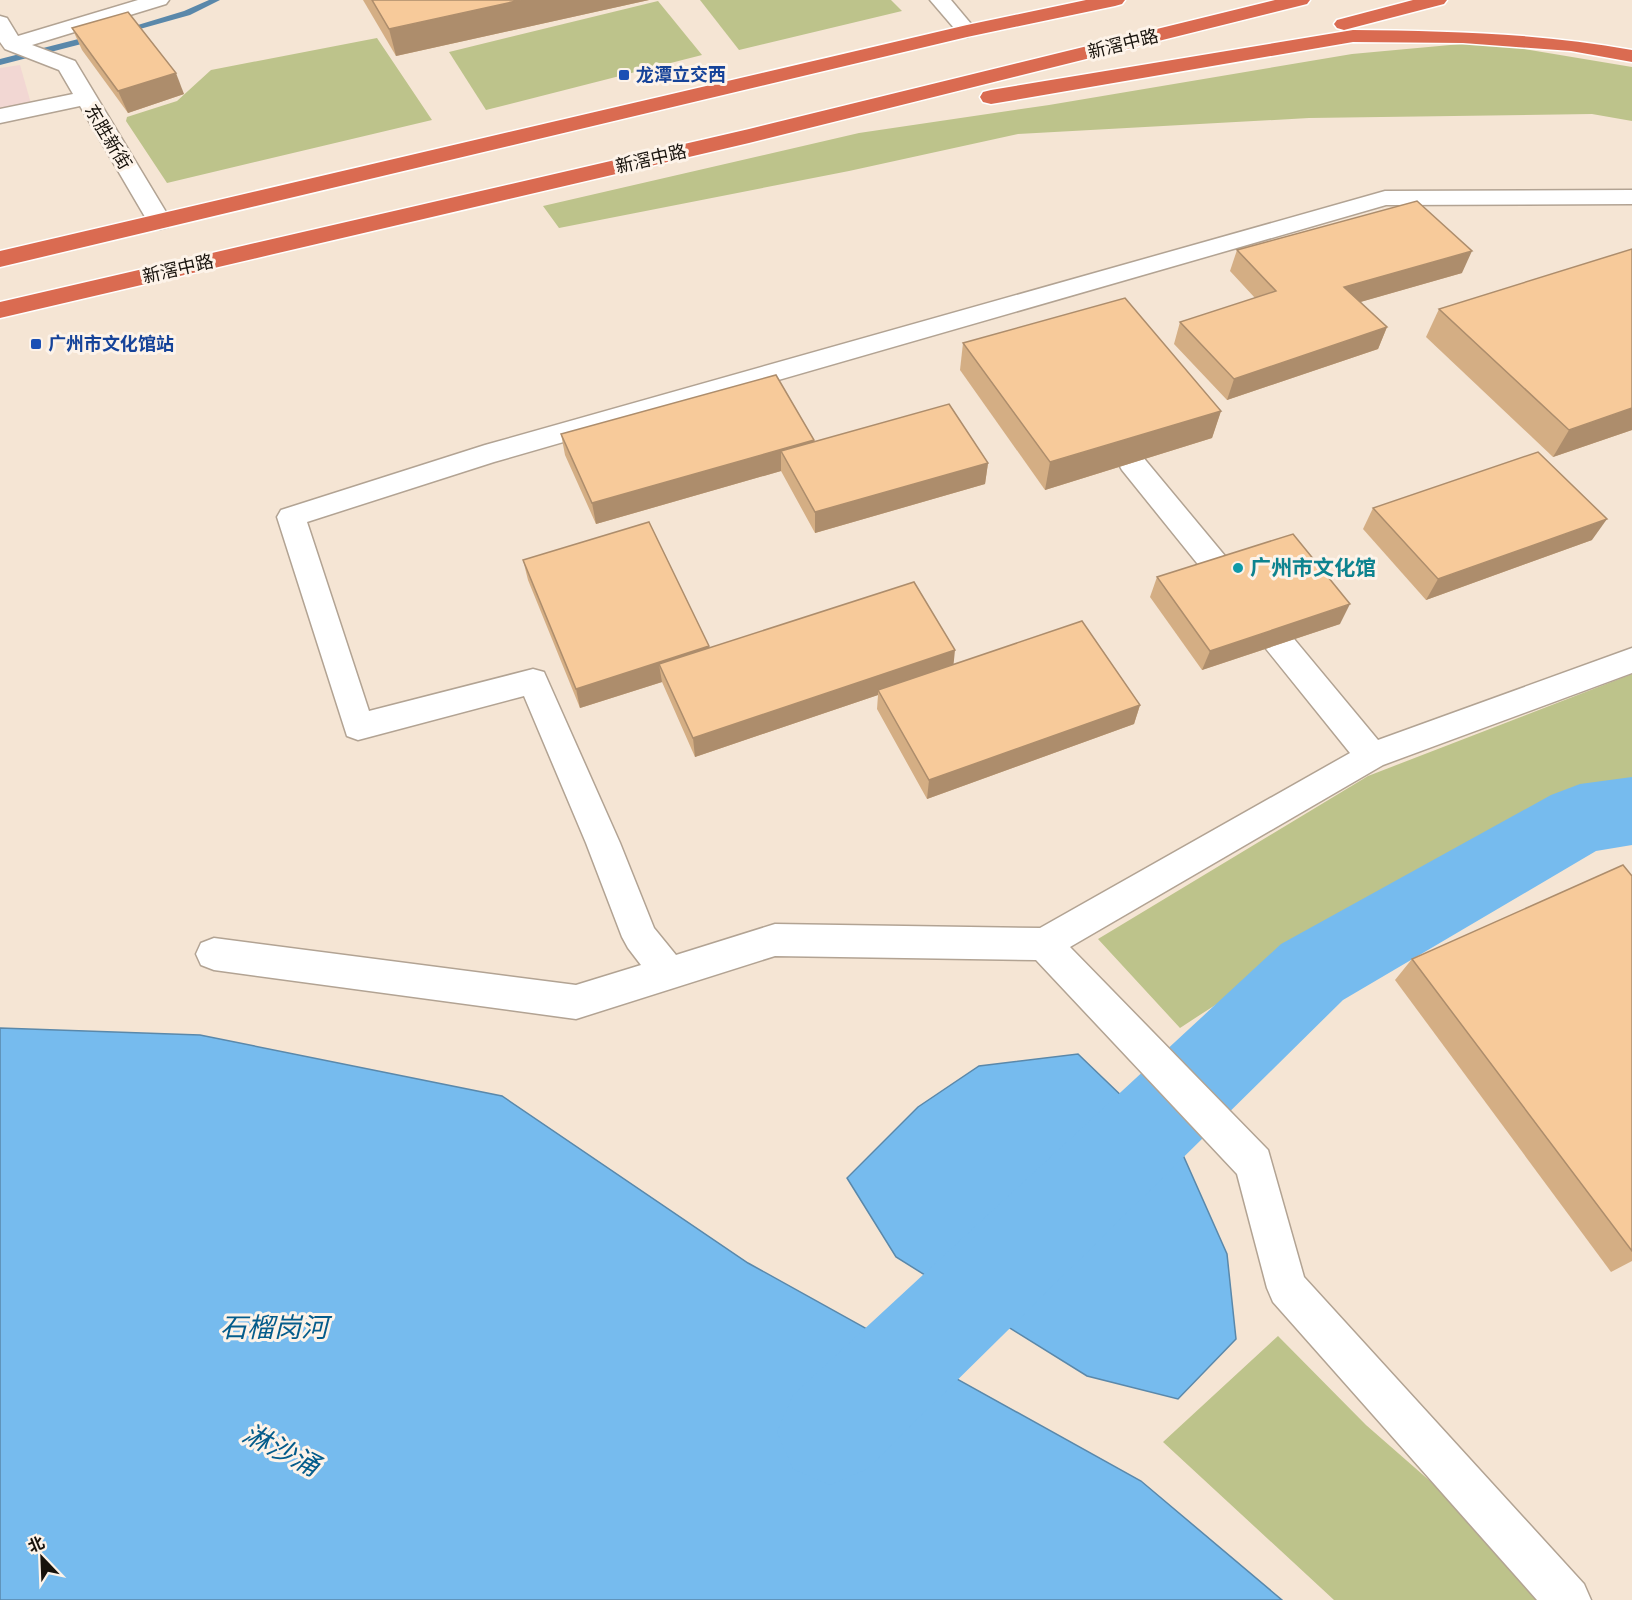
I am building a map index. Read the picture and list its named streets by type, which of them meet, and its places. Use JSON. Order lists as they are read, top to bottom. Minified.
{"streets":{"highway":["新滘中路"],"street":["东胜新街"]},"water":["石榴岗河","淋沙涌"],"places":{"transit":["龙潭立交西","广州市文化馆站"],"other":["广州市文化馆"]},"north":"top left"}
